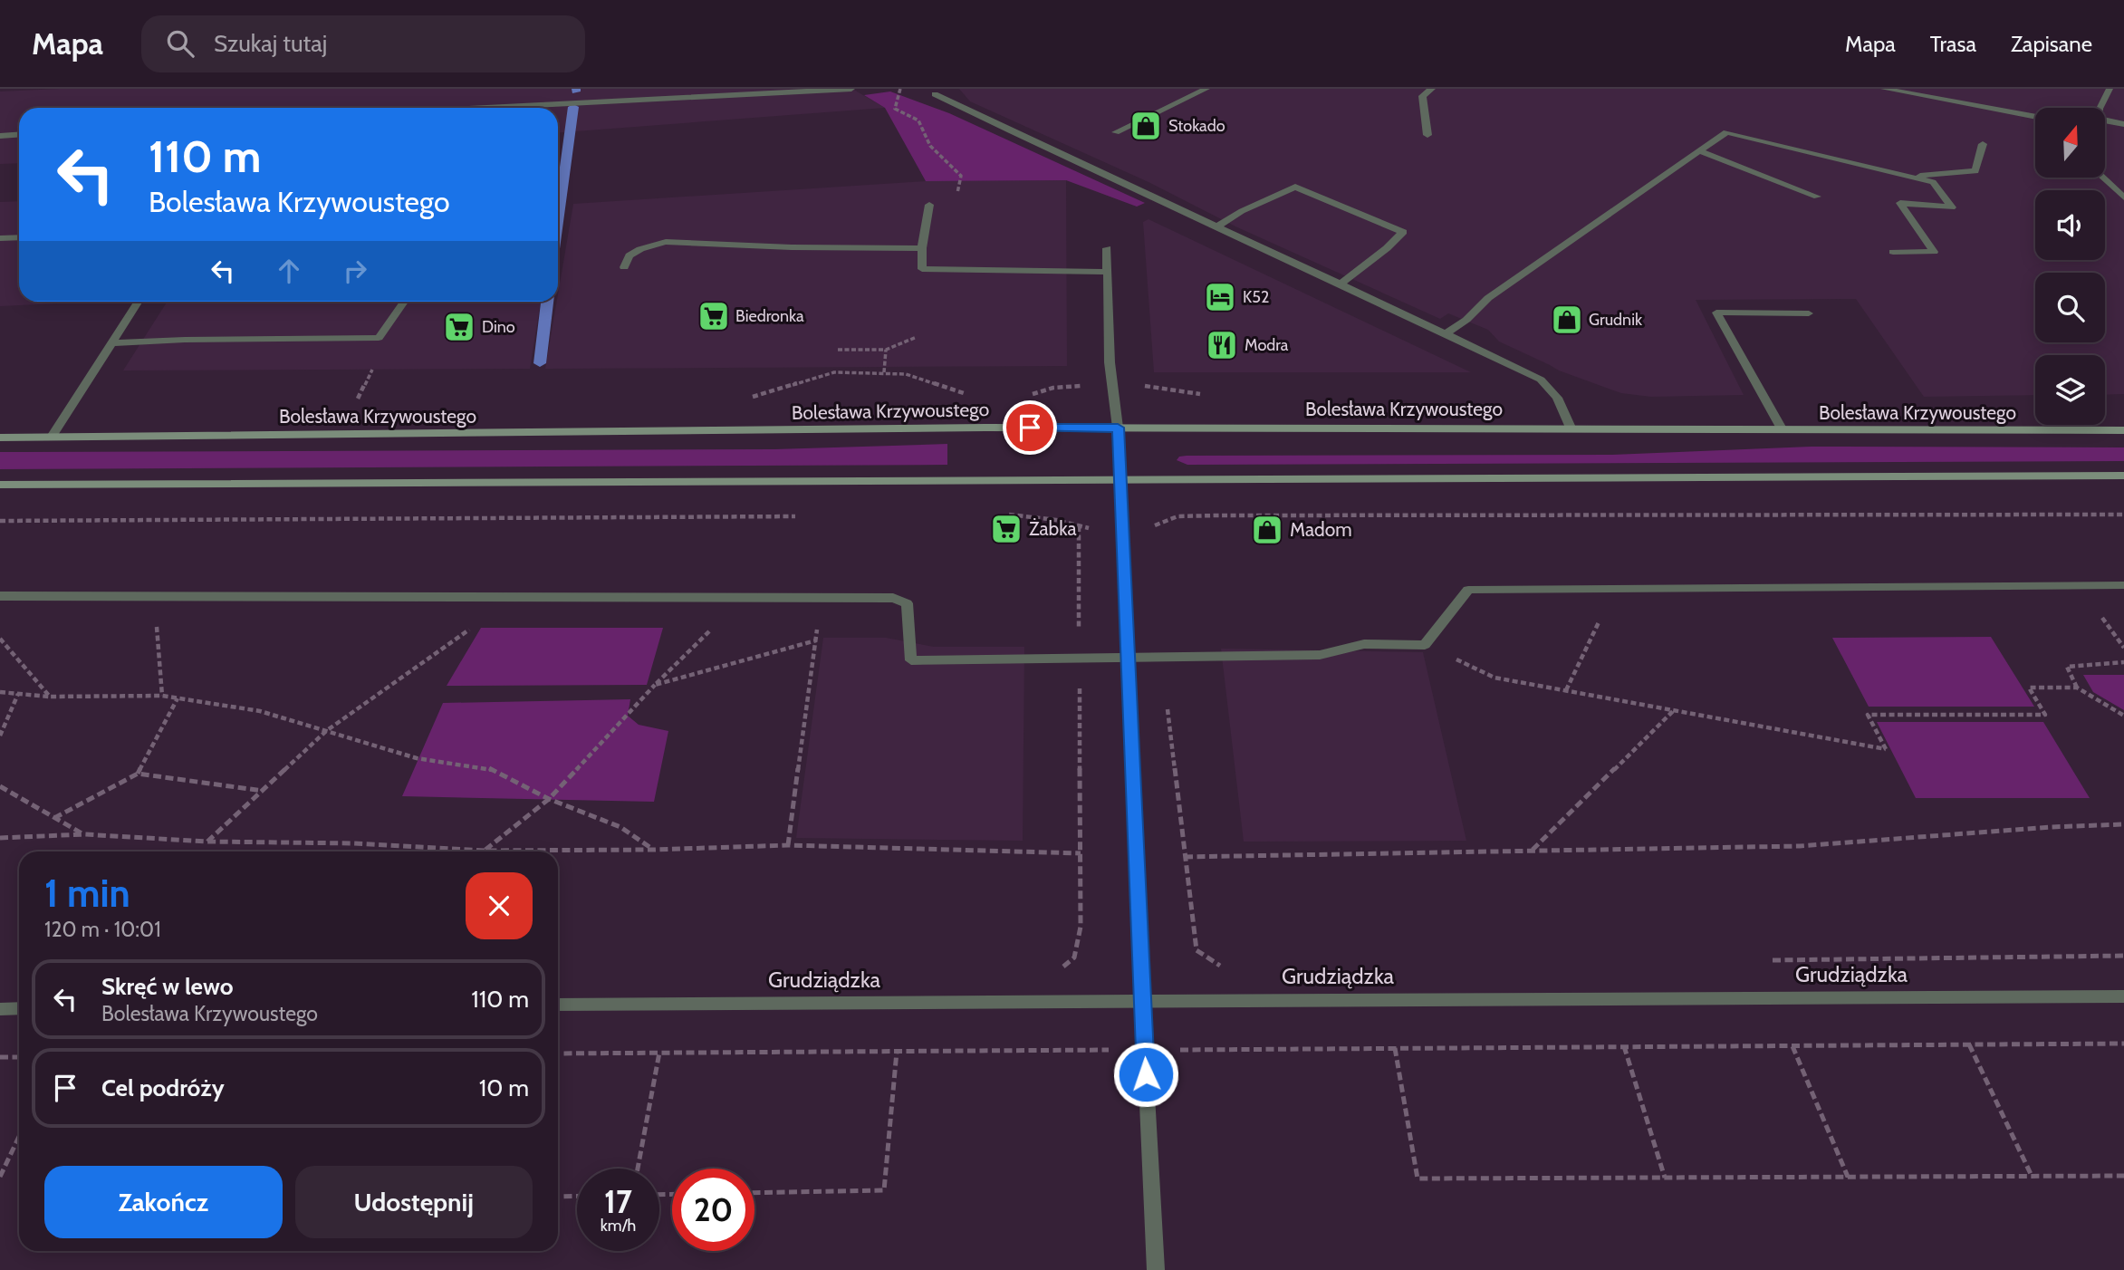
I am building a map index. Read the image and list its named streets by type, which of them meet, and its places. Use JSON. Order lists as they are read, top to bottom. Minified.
{"streets":{"main road":["Bolesława Krzywoustego"],"street":["Grudziądzka"]},"places":{"shop":["Stokado","Grudnik","Madom"],"hotel":["K52"],"supermarket":["Biedronka","Dino","Żabka"],"restaurant":["Modra"]},"north":"top","page":{"header":"Mapa","search":"Szukaj tutaj","nav":["Mapa","Trasa","Zapisane"],"turn":["110 m","Bolesława Krzywoustego"],"heading":["1 min","120 m · 10:01"],"list":[{"name":"Skręć w lewo","note":"Bolesława Krzywoustego","value":"110 m"},{"name":"Cel podróży","value":"10 m"}],"buttons":["Zakończ","Udostępnij"],"speed":"17 km/h","limit":"20"}}
